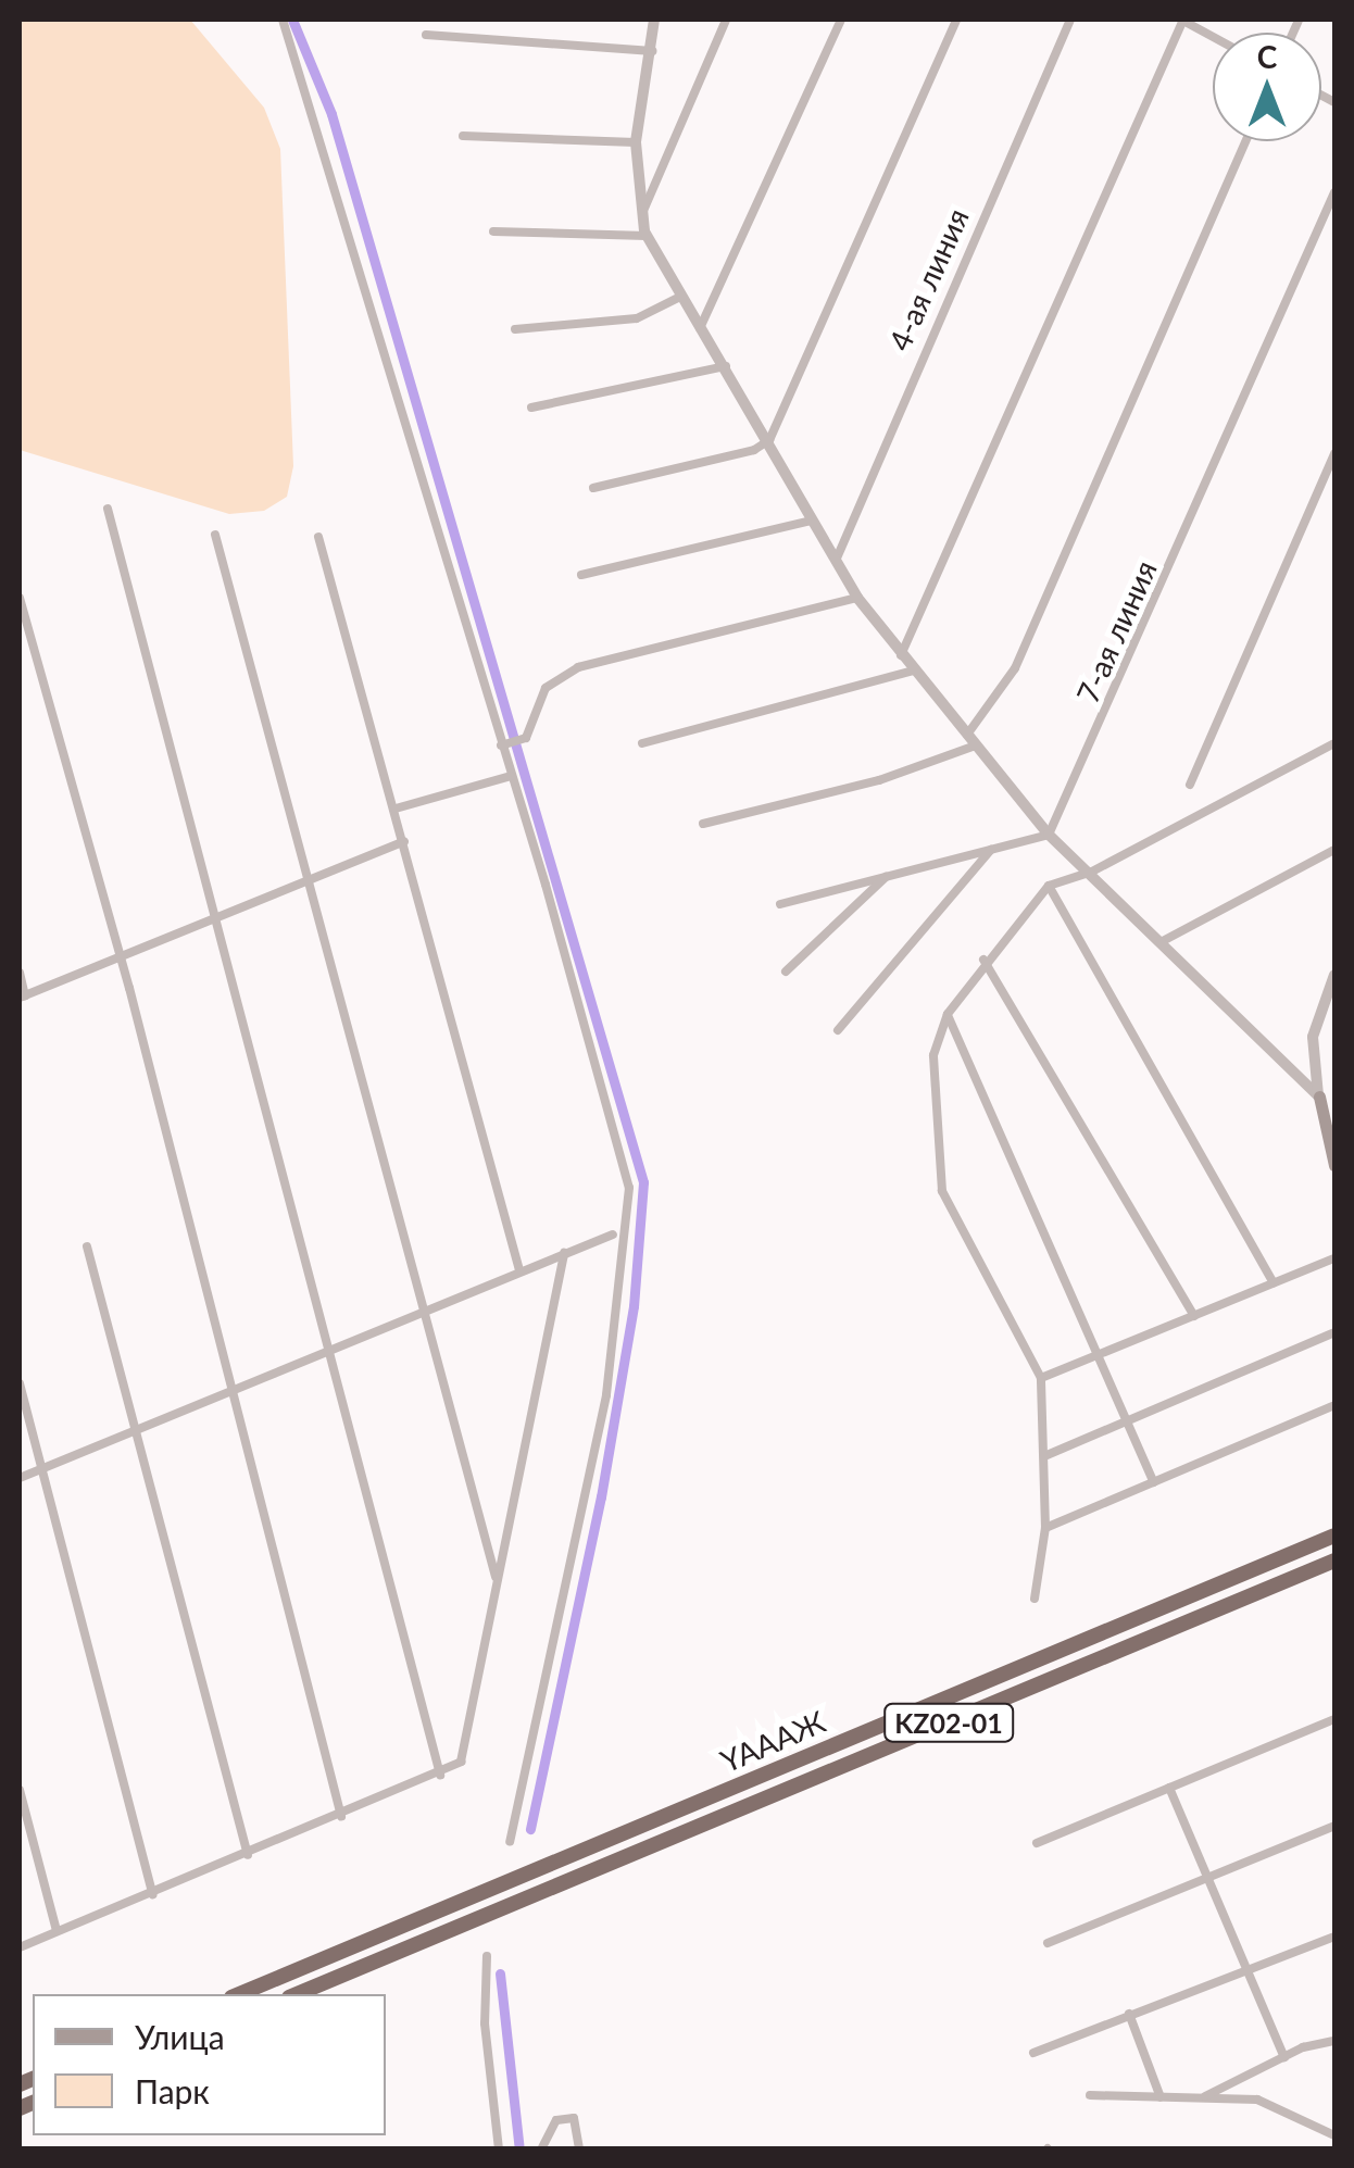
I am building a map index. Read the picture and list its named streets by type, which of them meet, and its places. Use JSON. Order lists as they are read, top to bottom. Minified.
{"streets":{"highway":["KZ02-01","ҮАААЖ"],"street":["4-ая линия","7-ая линия"]},"legend":["Улица","Парк"],"north":"top"}
